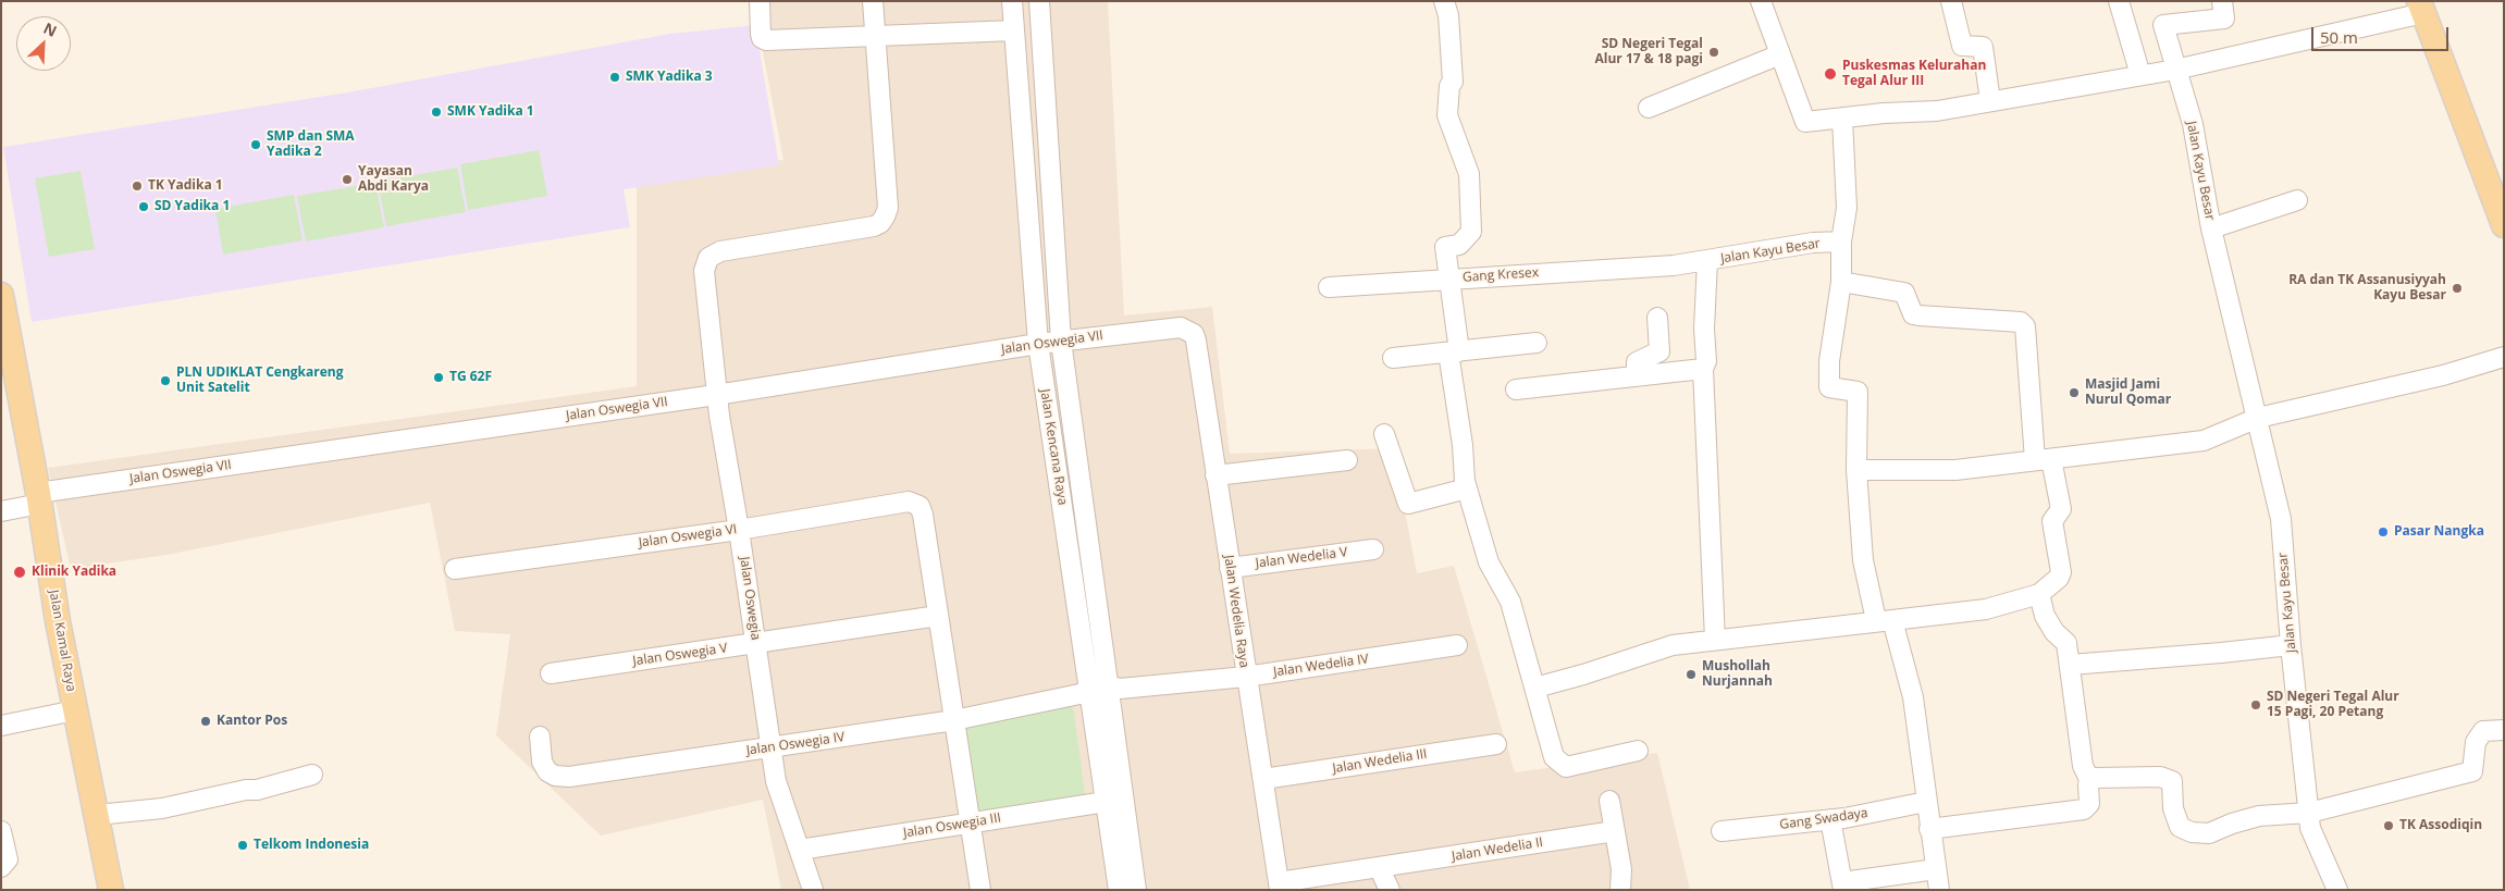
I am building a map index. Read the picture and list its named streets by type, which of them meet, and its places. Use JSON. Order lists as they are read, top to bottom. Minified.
{"streets":{"main road":["Jalan Kamal Raya"],"street":["Jalan Kayu Besar","Gang Kresex","Jalan Oswegia VII","Jalan Kencana Raya","Jalan Oswegia VI","Jalan Wedelia V","Jalan Oswegia","Jalan Wedelia Raya","Jalan Oswegia V","Jalan Wedelia IV","Jalan Oswegia IV","Jalan Wedelia III","Gang Swadaya","Jalan Oswegia III","Jalan Wedelia II"]},"crossings":[["Jalan Kayu Besar","Gang Kresex"],["Jalan Oswegia VII","Jalan Kencana Raya"],["Jalan Oswegia VII","Jalan Oswegia"],["Jalan Oswegia VII","Jalan Wedelia Raya"],["Jalan Oswegia VII","Jalan Kamal Raya"],["Jalan Kencana Raya","Jalan Wedelia IV"],["Jalan Kencana Raya","Jalan Oswegia IV"],["Jalan Kencana Raya","Jalan Oswegia III"],["Jalan Oswegia VI","Jalan Oswegia"],["Jalan Oswegia VI","Jalan Oswegia V"],["Jalan Wedelia V","Jalan Wedelia Raya"],["Jalan Oswegia","Jalan Oswegia V"],["Jalan Oswegia","Jalan Oswegia IV"],["Jalan Oswegia","Jalan Oswegia III"],["Jalan Wedelia Raya","Jalan Wedelia IV"],["Jalan Wedelia Raya","Jalan Wedelia III"],["Jalan Wedelia Raya","Jalan Wedelia II"],["Jalan Wedelia IV","Jalan Oswegia IV"]],"places":["SD Negeri Tegal Alur 17 & 18 pagi","Puskesmas Kelurahan Tegal Alur III","SMK Yadika 3","SMK Yadika 1","SMP dan SMA Yadika 2","Yayasan Abdi Karya","TK Yadika 1","SD Yadika 1","RA dan TK Assanusiyyah Kayu Besar","TG 62F","PLN UDIKLAT Cengkareng Unit Satelit","Masjid Jami Nurul Qomar","Pasar Nangka","Klinik Yadika","Mushollah Nurjannah","SD Negeri Tegal Alur 15 Pagi, 20 Petang","Kantor Pos","TK Assodiqin","Telkom Indonesia"],"scale_bar":"50 m","north":"top right"}
